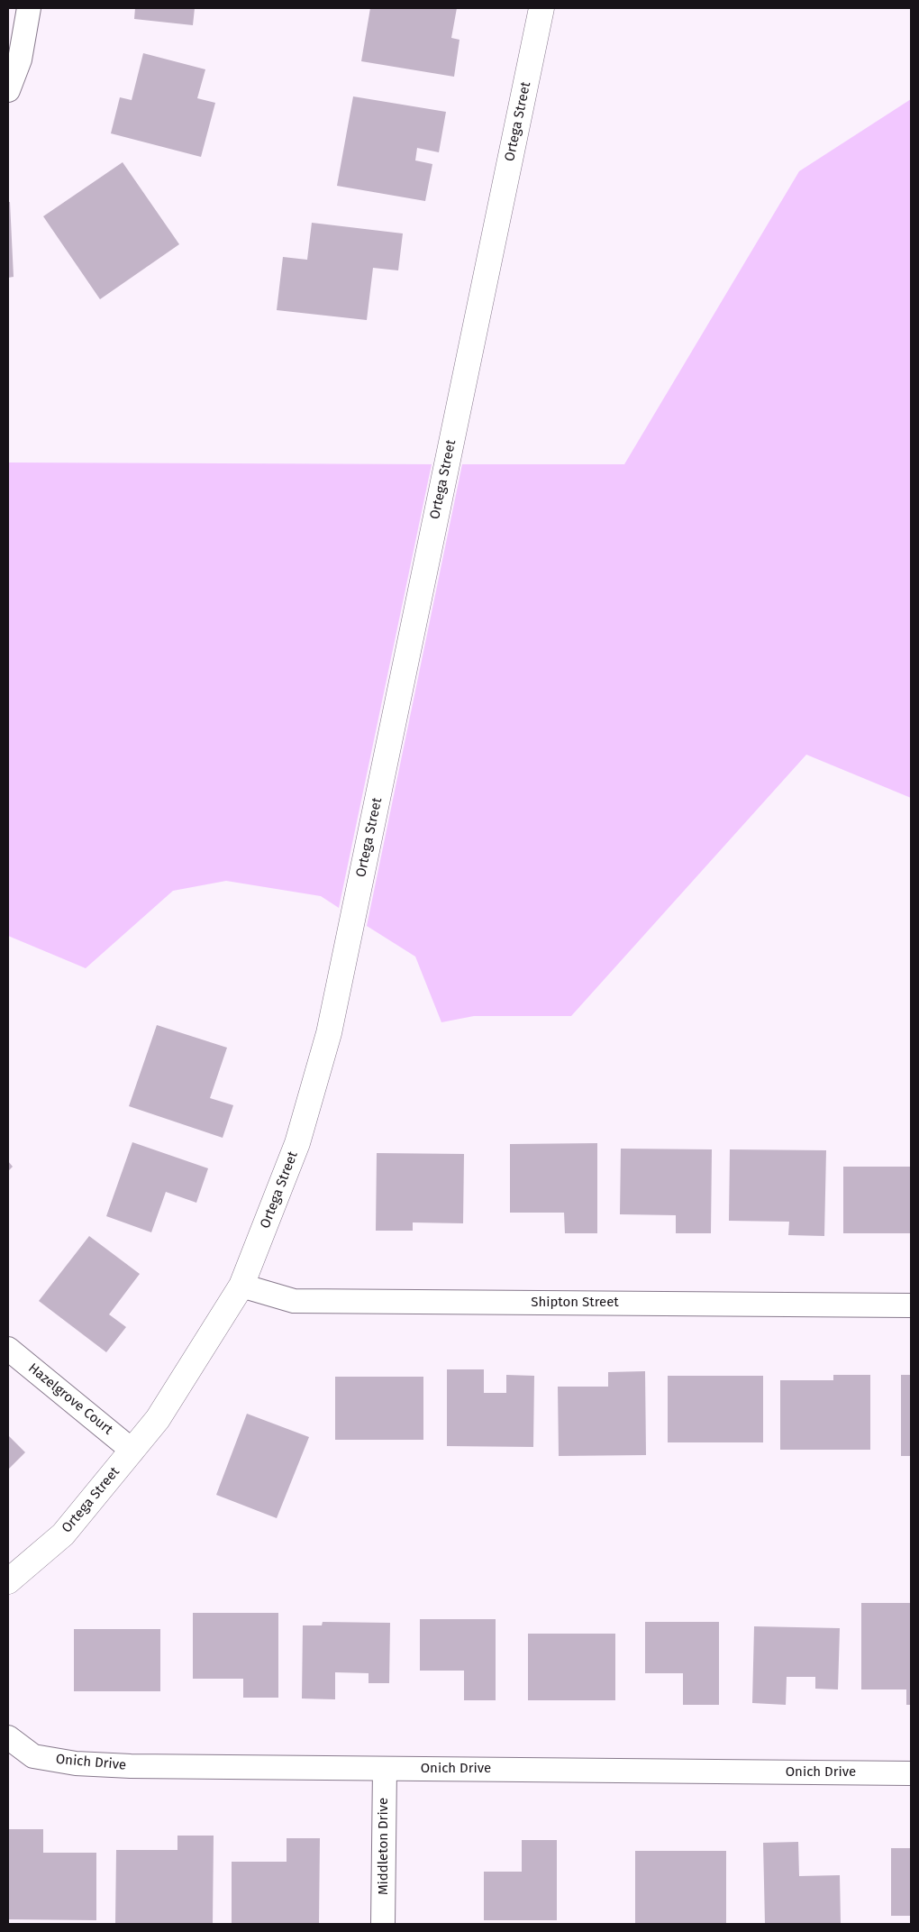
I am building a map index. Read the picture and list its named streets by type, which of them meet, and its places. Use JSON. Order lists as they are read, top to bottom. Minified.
{"streets":{"street":["Ortega Street","Shipton Street","Hazelgrove Court","Onich Drive","Middleton Drive"]},"crossings":[["Ortega Street","Shipton Street"],["Ortega Street","Hazelgrove Court"],["Onich Drive","Middleton Drive"]]}
